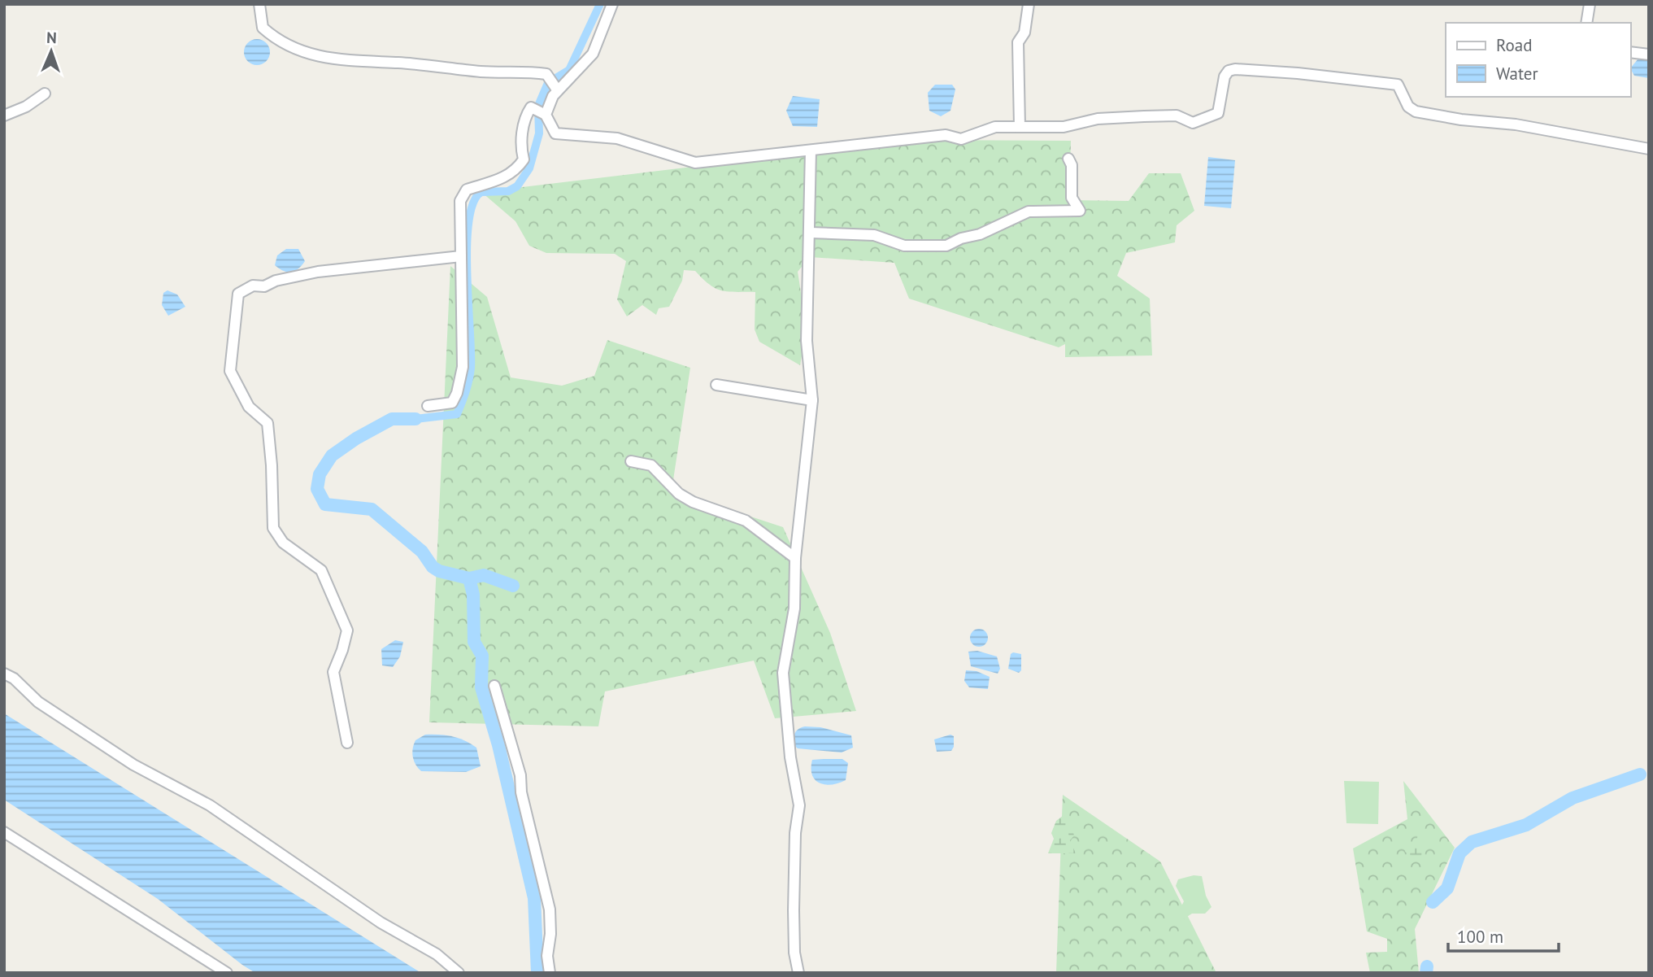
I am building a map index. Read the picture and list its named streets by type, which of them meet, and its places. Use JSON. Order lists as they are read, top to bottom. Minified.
{"legend":["Road","Water"],"scale_bar":"100 m","north":"top"}
